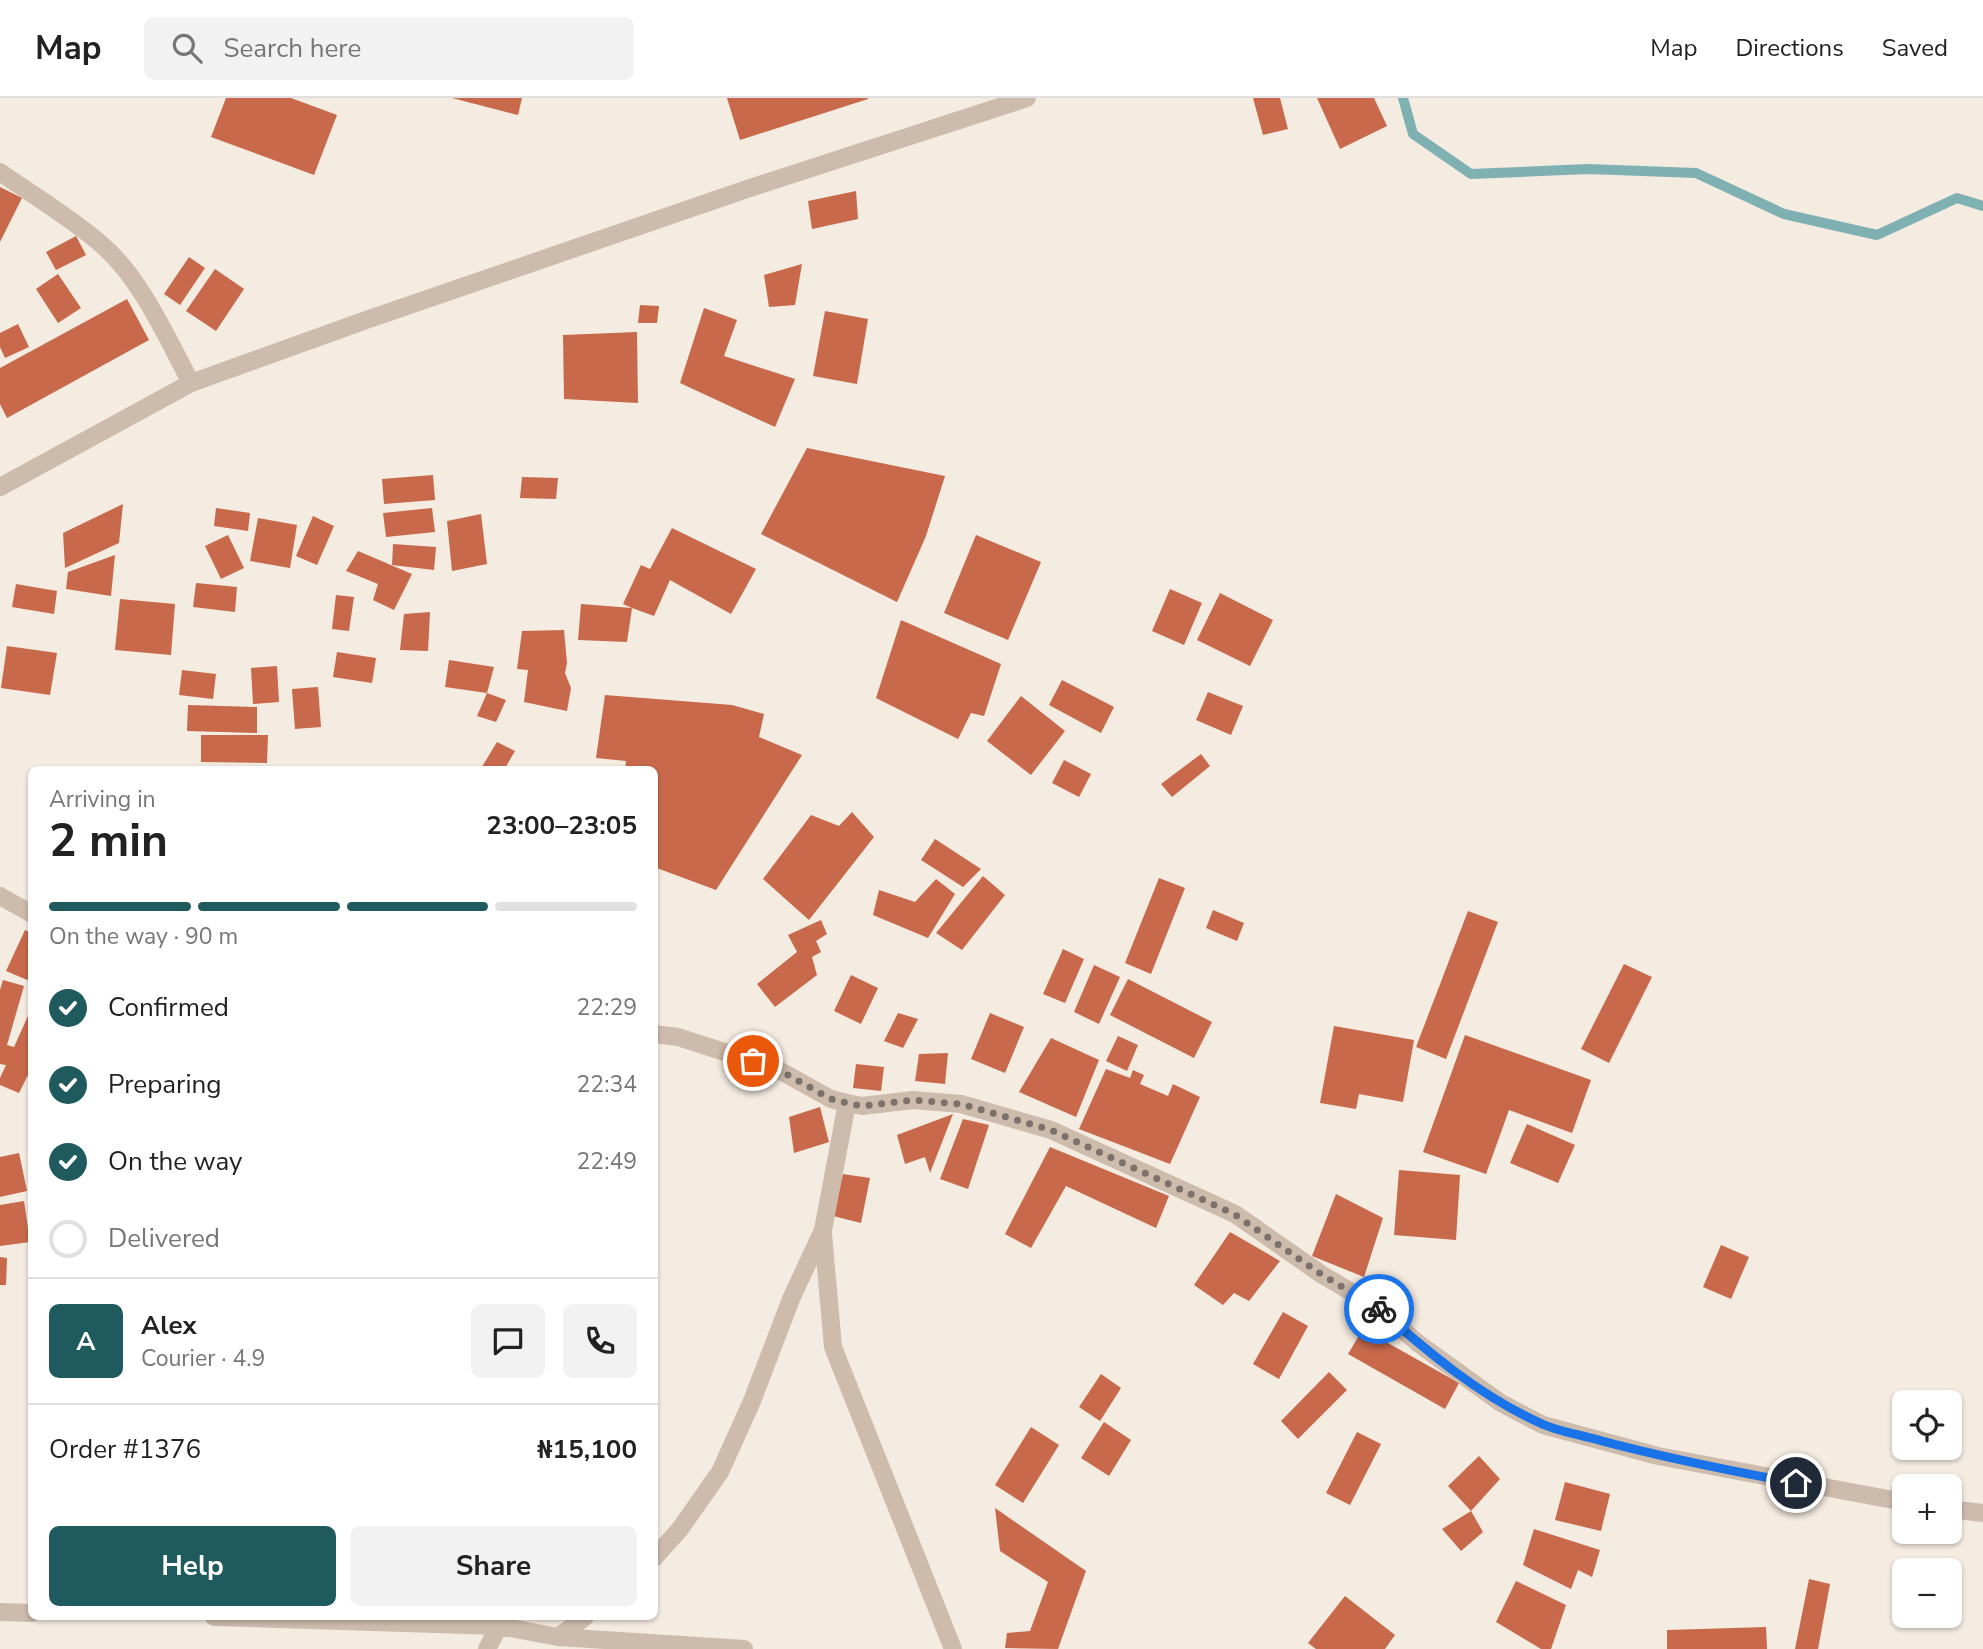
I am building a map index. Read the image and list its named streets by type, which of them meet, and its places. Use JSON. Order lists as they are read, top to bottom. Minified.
{"page":{"header":"Map","search":"Search here","nav":["Map","Directions","Saved"],"heading":["2 min","Arriving in","23:00–23:05"],"panel":["Alex","Courier · 4.9","Order #1376","₦15,100"],"bar":"On the way · 90 m","list":[["Confirmed","22:29"],["Preparing","22:34"],["On the way","22:49"],"Delivered"],"round":"A","map_buttons":["+","−"],"buttons":["Help","Share"]}}
